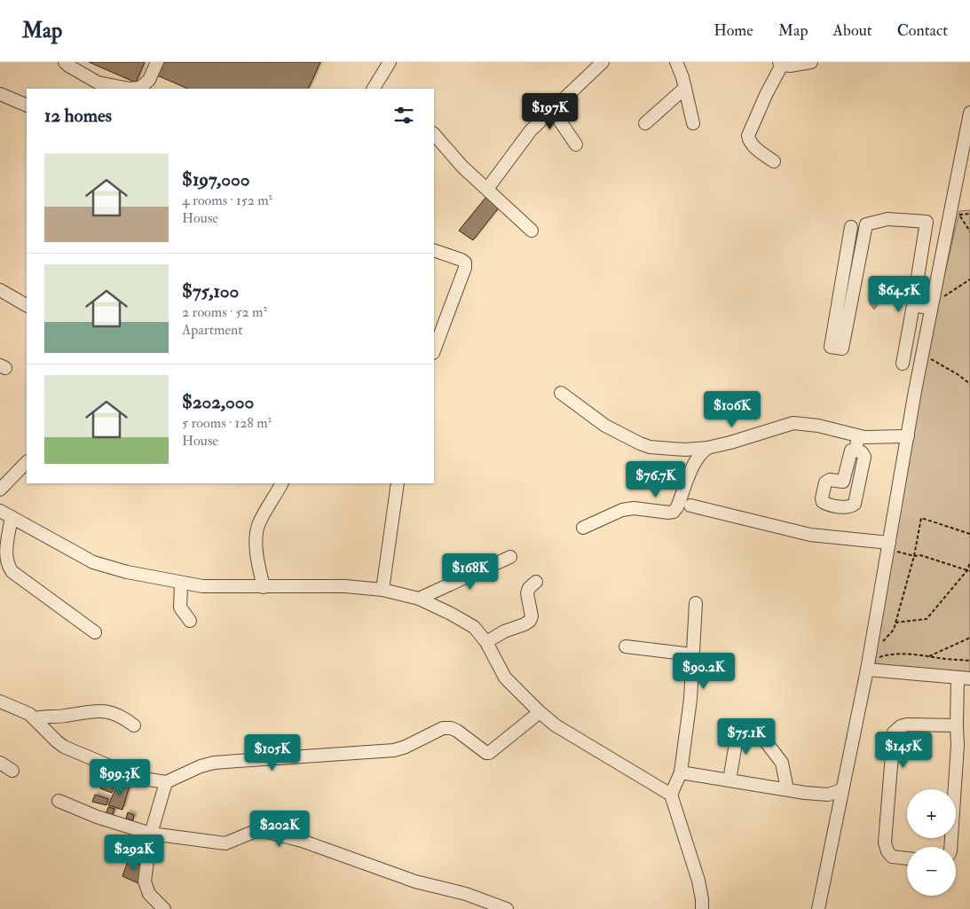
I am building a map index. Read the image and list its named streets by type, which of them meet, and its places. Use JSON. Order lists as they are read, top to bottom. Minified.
{"page":{"header":"Map","nav":["Home","Map","About","Contact"],"heading":"12 homes","price":["$197K","$64.5K","$106K","$76.7K","$168K","$90.2K","$75.1K","$145K","$105K","$99.3K","$202K","$292K"],"list":[{"name":"$197,000","note":"4 rooms · 152 m² · House"},{"name":"$75,100","note":"2 rooms · 52 m² · Apartment"},{"name":"$202,000","note":"5 rooms · 128 m² · House"}],"map_buttons":["+","−"]}}
